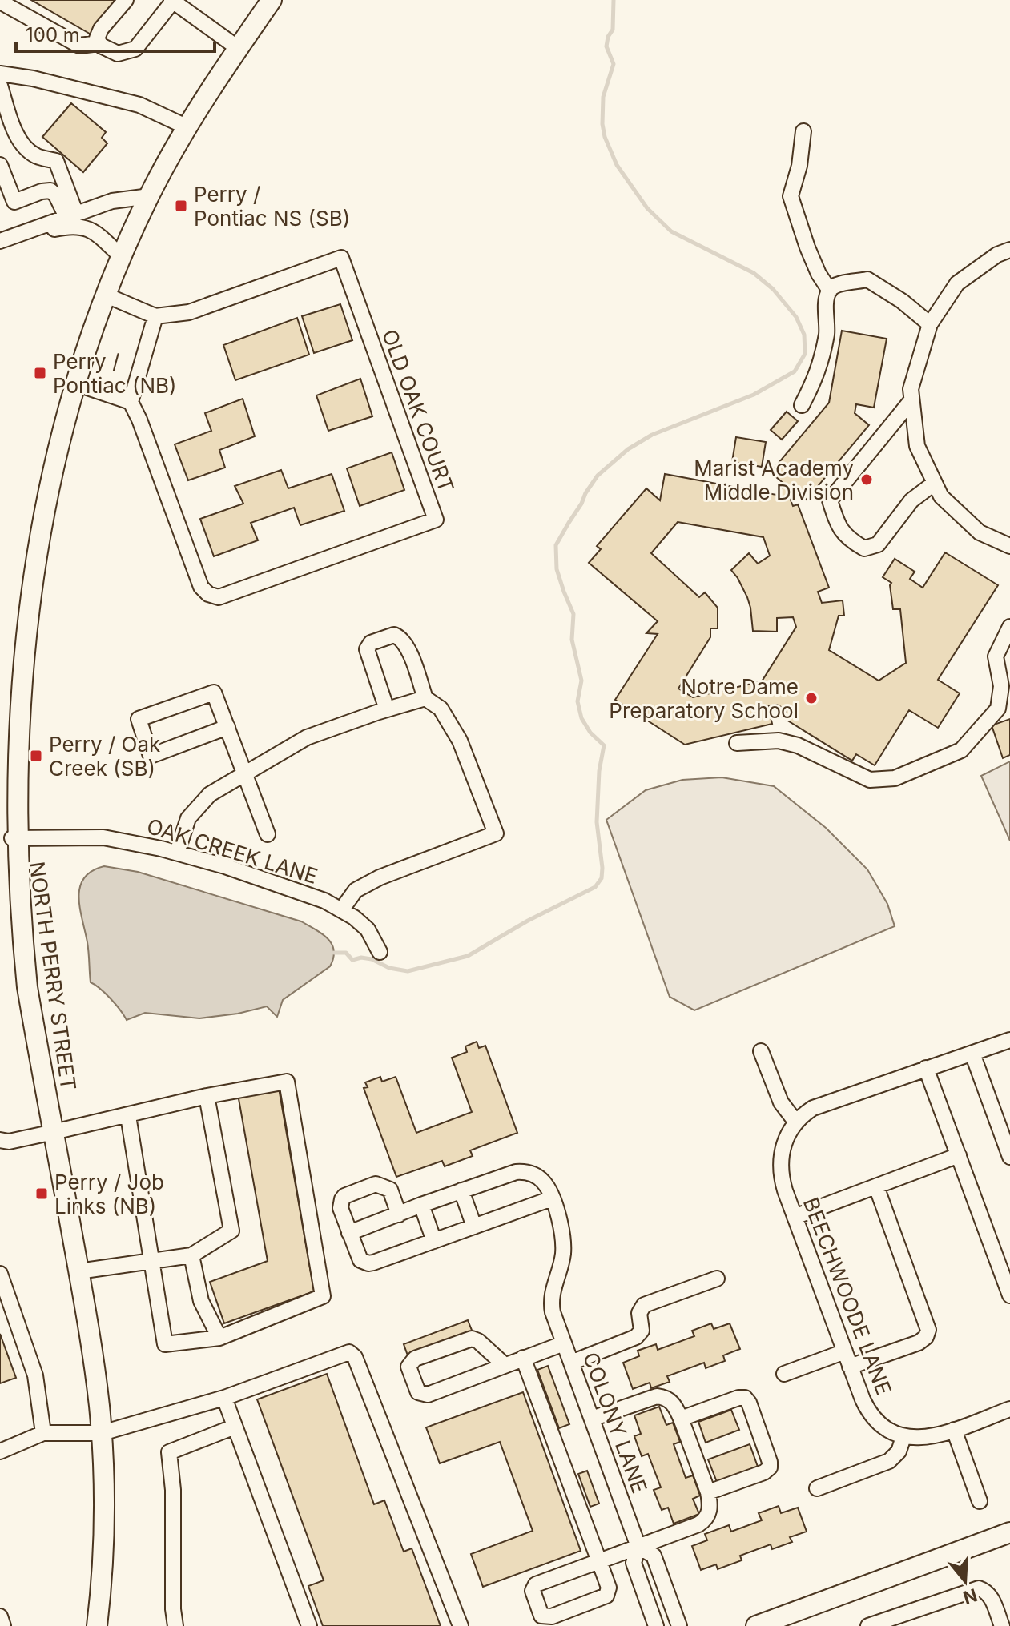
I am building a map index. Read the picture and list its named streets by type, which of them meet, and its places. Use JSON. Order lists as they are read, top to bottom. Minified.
{"streets":{"main road":["NORTH PERRY STREET"],"street":["OLD OAK COURT","OAK CREEK LANE","BEECHWOODE LANE","COLONY LANE"]},"crossings":[["OLD OAK COURT","NORTH PERRY STREET"],["OAK CREEK LANE","NORTH PERRY STREET"]],"places":{"transit":["Perry / Pontiac NS (SB)","Perry / Pontiac (NB)","Perry / Oak Creek (SB)","Perry / Job Links (NB)"],"other":["Marist Academy Middle Division","Notre Dame Preparatory School"]},"scale_bar":"100 m","north":"bottom"}
